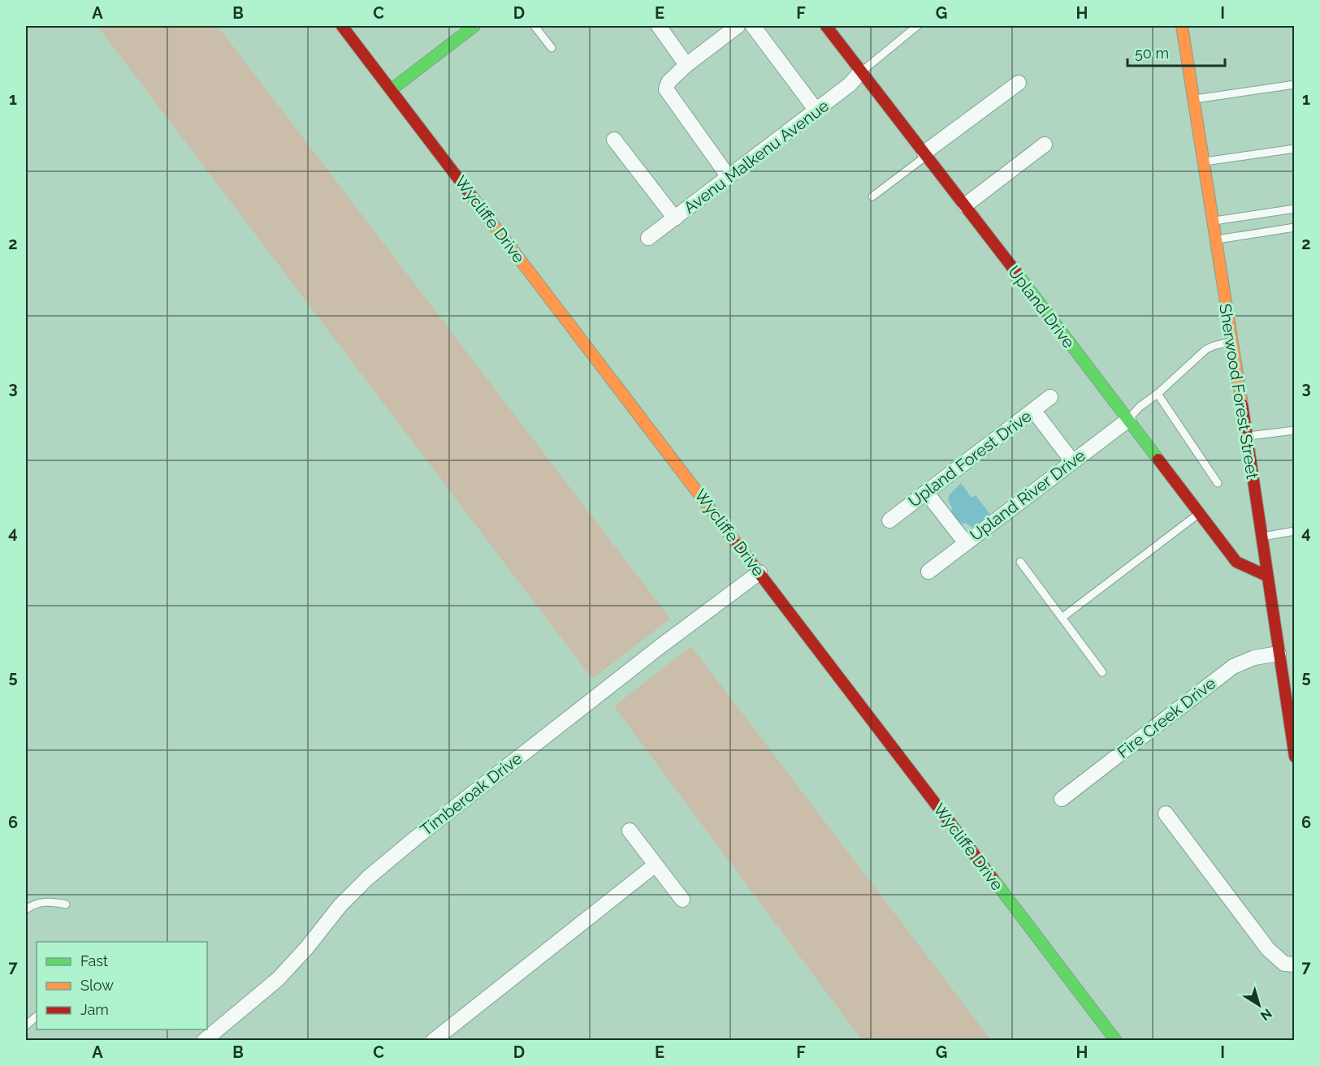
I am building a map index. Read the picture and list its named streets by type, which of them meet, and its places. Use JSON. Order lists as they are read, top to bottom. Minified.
{"streets":{"street":["Avenu Malkenu Avenue","Wycliffe Drive","Upland Drive","Sherwood Forest Street","Upland Forest Drive","Upland River Drive","Fire Creek Drive","Timberoak Drive"]},"crossings":[["Avenu Malkenu Avenue","Upland Drive"],["Wycliffe Drive","Timberoak Drive"],["Upland Drive","Sherwood Forest Street"],["Upland Drive","Upland River Drive"],["Sherwood Forest Street","Fire Creek Drive"]],"legend":["Fast","Slow","Jam"],"scale_bar":"50 m","north":"bottom right","grid":{"columns":["A","B","C","D","E","F","G","H","I"],"rows":["1","2","3","4","5","6","7"]}}
